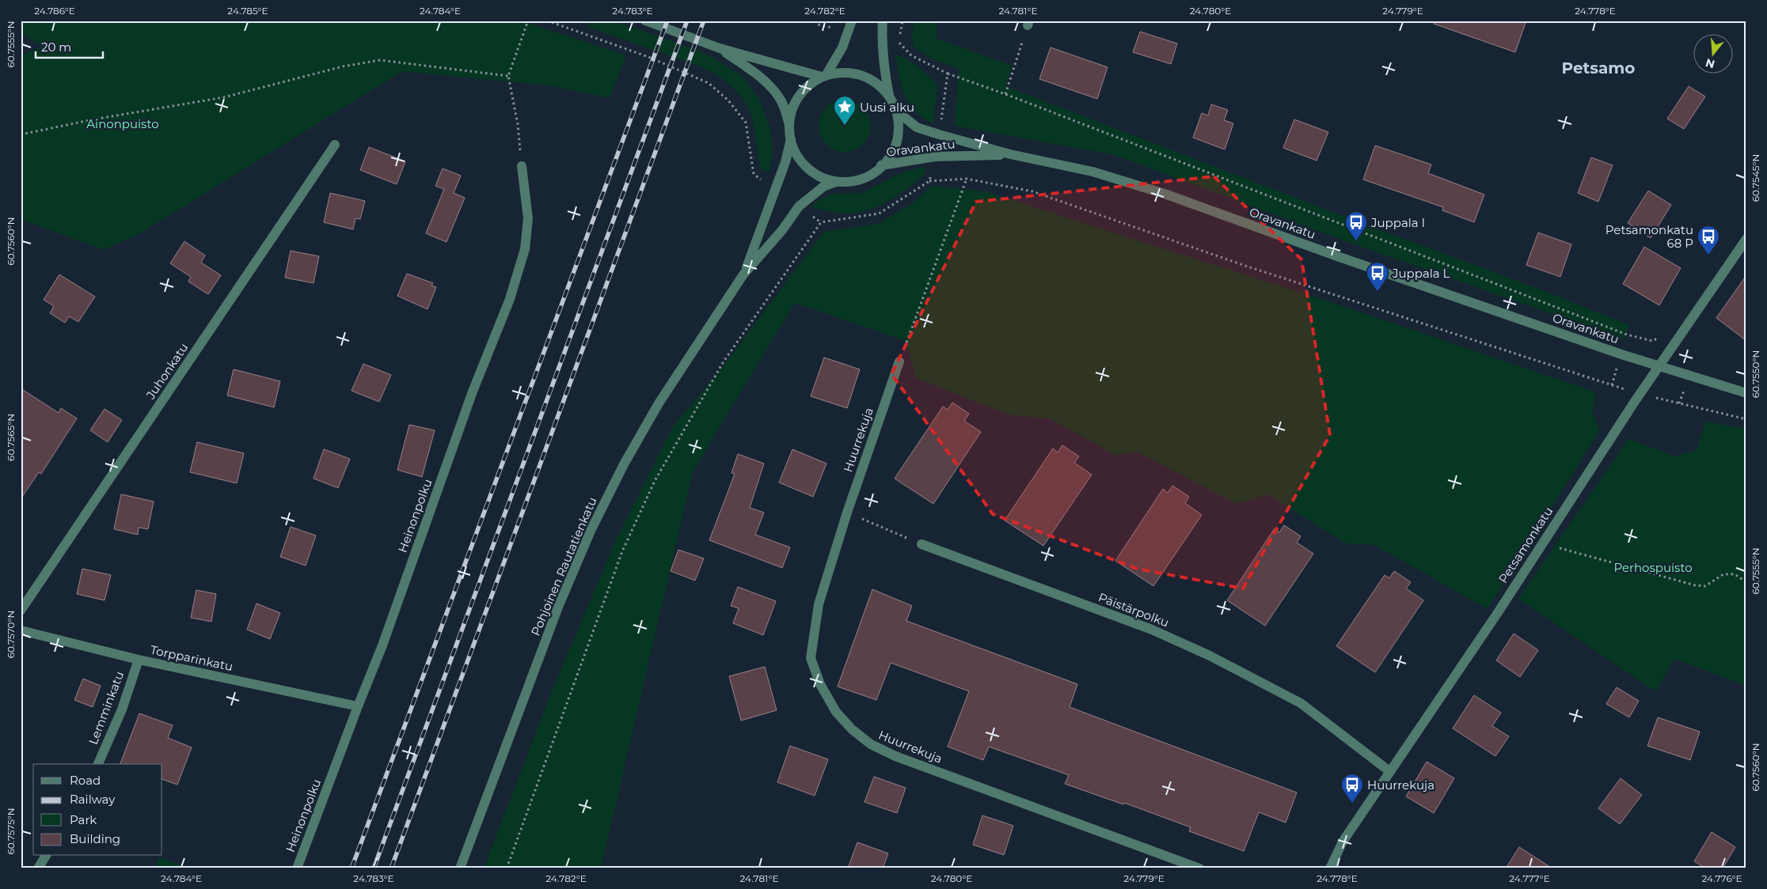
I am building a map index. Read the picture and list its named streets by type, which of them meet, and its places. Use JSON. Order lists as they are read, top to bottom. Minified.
{"streets":{"street":["Oravankatu","Juhonkatu","Huurrekuja","Heinonpolku","Petsamonkatu","Pohjoinen Rautatienkatu","Päistärpolku","Torpparinkatu","Lemminkatu"]},"crossings":[["Oravankatu","Petsamonkatu"],["Oravankatu","Pohjoinen Rautatienkatu"],["Heinonpolku","Torpparinkatu"],["Petsamonkatu","Päistärpolku"],["Torpparinkatu","Lemminkatu"]],"districts":["Petsamo"],"parks":["Ainonpuisto","Perhospuisto"],"places":{"place":["Uusi alku"],"bus stop":["Juppala I","Petsamonkatu 68 P","Juppala L","Huurrekuja"]},"legend":["Road","Railway","Park","Building"],"scale_bar":"20 m","north":"bottom","coordinates":["24.786°E","24.785°E","24.784°E","24.783°E","24.782°E","24.781°E","24.780°E","24.779°E","24.778°E","60.7555°N","60.7545°N","60.7560°N","60.7550°N","60.7565°N","60.7570°N","60.7575°N","24.777°E","24.776°E"]}
